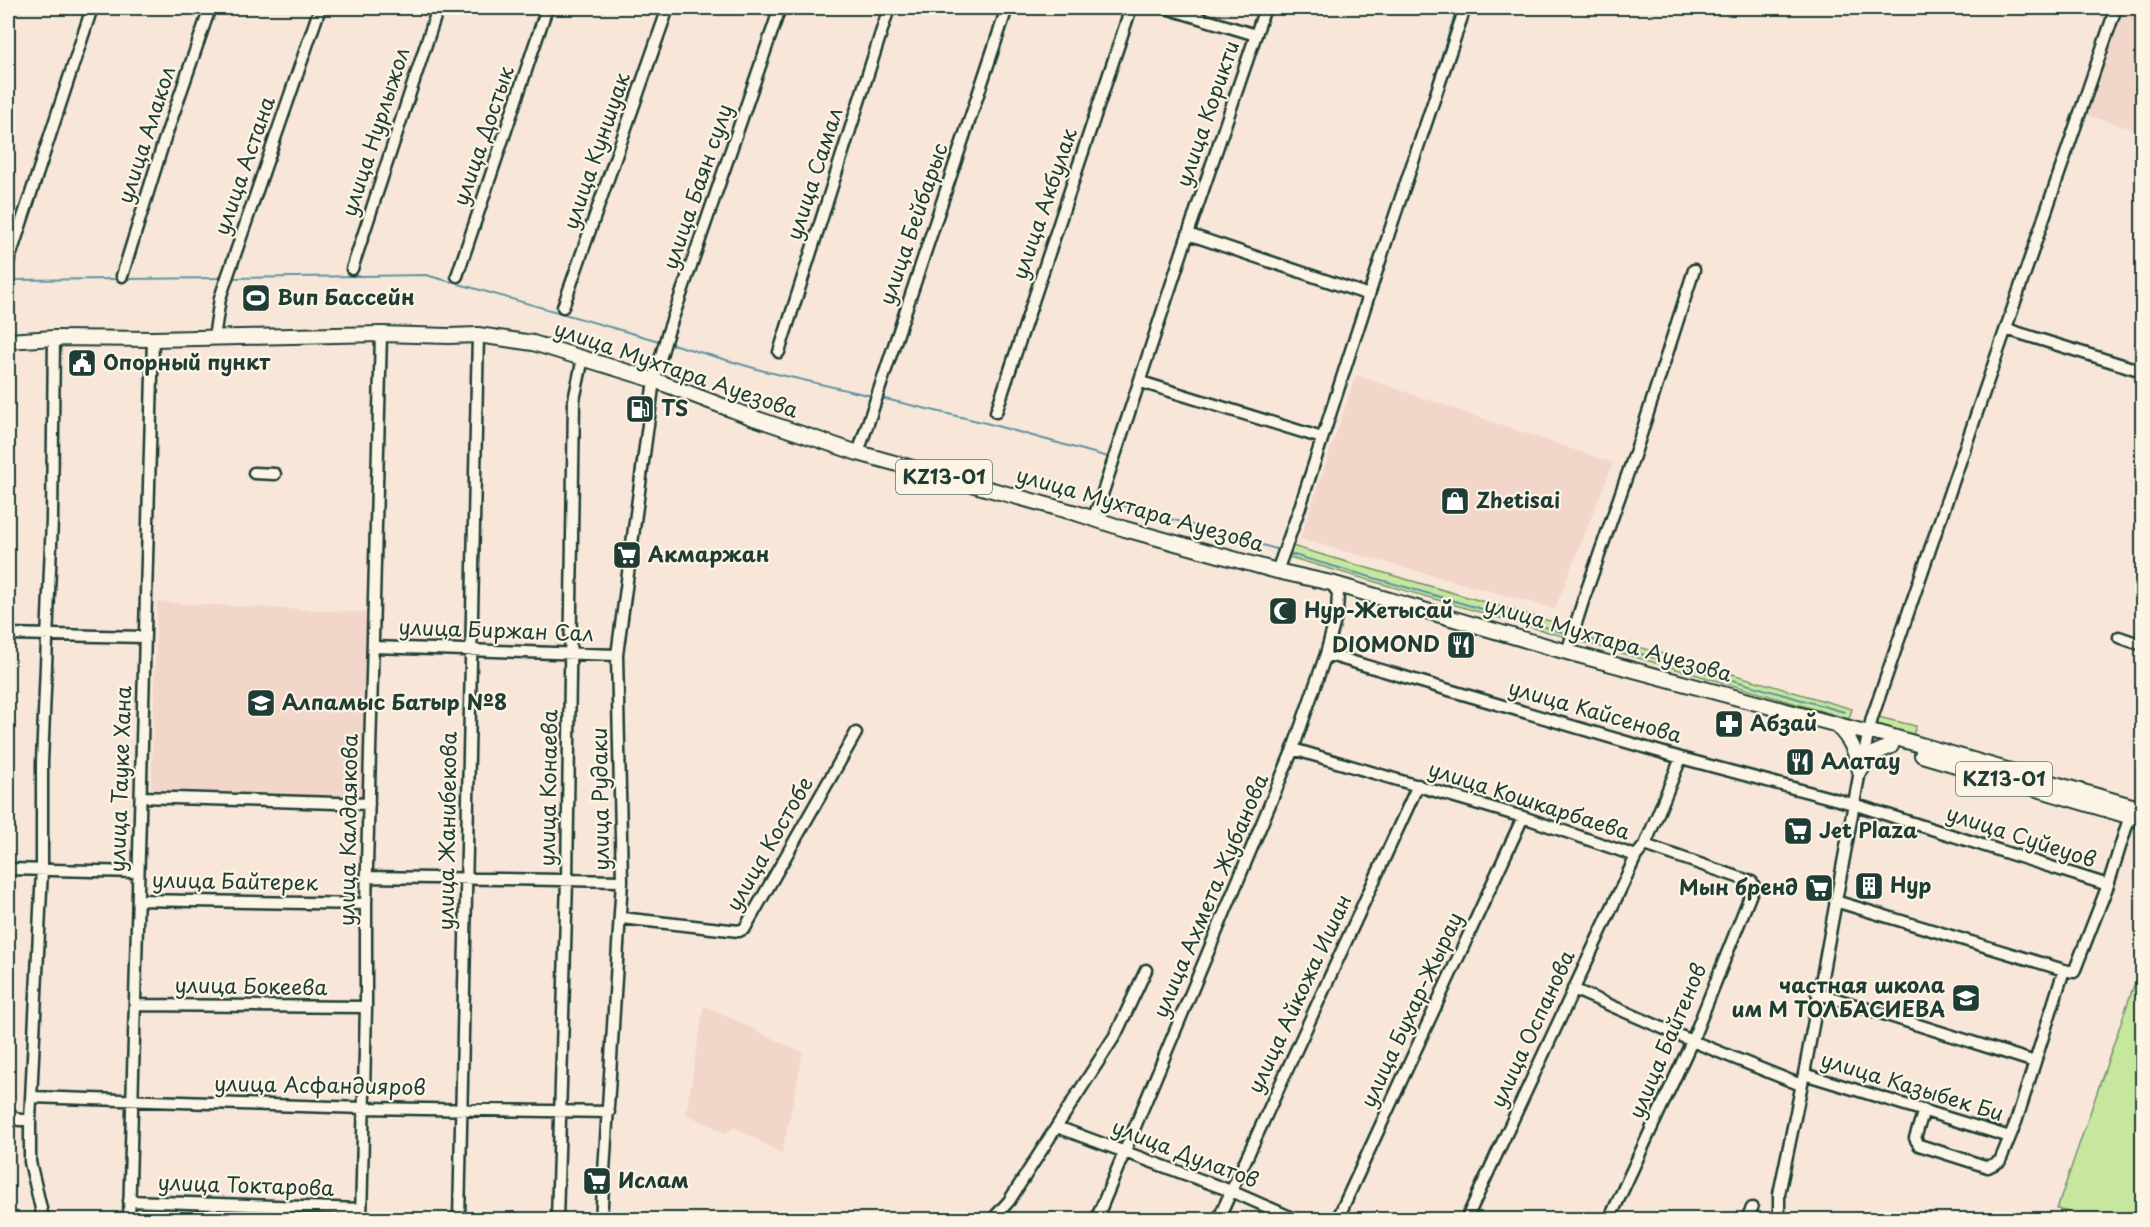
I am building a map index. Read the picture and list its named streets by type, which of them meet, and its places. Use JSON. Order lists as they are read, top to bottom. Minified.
{"streets":{"main road":["улица Мухтара Ауезова","KZ13-01"],"street":["улица Корикти","улица Нурлыжол","улица Алакол","улица Достык","улица Куншуак","улица Астана","улица Самал","улица Баян сулу","улица Акбулак","улица Бейбарыс","улица Биржан Сал","улица Кайсенова","улица Тауке Хана","улица Конаева","улица Рудаки","улица Кошкарбаева","улица Калдаякова","улица Жанибекова","улица Суйеуов","улица Костобе","улица Байтерек","улица Ахмета Жубанова","улица Бокеева","улица Айкожа Ишан","улица Бухар-Жырау","улица Оспанова","улица Байтенов","улица Асфандияров","улица Казыбек Би","улица Дулатов","улица Токтарова"]},"crossings":[["улица Корикти","улица Мухтара Ауезова"],["улица Астана","улица Мухтара Ауезова"],["улица Баян сулу","улица Мухтара Ауезова"],["улица Баян сулу","улица Рудаки"],["улица Бейбарыс","улица Мухтара Ауезова"],["улица Мухтара Ауезова","улица Тауке Хана"],["улица Мухтара Ауезова","улица Конаева"],["улица Мухтара Ауезова","улица Рудаки"],["улица Мухтара Ауезова","улица Калдаякова"],["улица Мухтара Ауезова","улица Жанибекова"],["улица Мухтара Ауезова","улица Ахмета Жубанова"],["улица Биржан Сал","улица Конаева"],["улица Биржан Сал","улица Рудаки"],["улица Биржан Сал","улица Калдаякова"],["улица Биржан Сал","улица Жанибекова"],["улица Кайсенова","улица Суйеуов"],["улица Кайсенова","улица Ахмета Жубанова"],["улица Тауке Хана","улица Байтерек"],["улица Тауке Хана","улица Бокеева"],["улица Тауке Хана","улица Асфандияров"],["улица Тауке Хана","улица Токтарова"],["улица Конаева","улица Асфандияров"],["улица Рудаки","улица Костобе"],["улица Рудаки","улица Асфандияров"],["улица Кошкарбаева","улица Ахмета Жубанова"],["улица Кошкарбаева","улица Айкожа Ишан"],["улица Кошкарбаева","улица Бухар-Жырау"],["улица Кошкарбаева","улица Оспанова"],["улица Кошкарбаева","улица Байтенов"],["улица Калдаякова","улица Байтерек"],["улица Калдаякова","улица Бокеева"],["улица Калдаякова","улица Асфандияров"],["улица Калдаякова","улица Токтарова"],["улица Жанибекова","улица Асфандияров"],["улица Ахмета Жубанова","улица Дулатов"],["улица Айкожа Ишан","улица Дулатов"],["улица Оспанова","улица Казыбек Би"],["улица Байтенов","улица Казыбек Би"]],"places":{"sports":["Вип Бассейн"],"public building":["Опорный пункт"],"fuel station":["TS"],"shop":["Zhetisai"],"supermarket":["Акмаржан","Jet Plaza","Мын бренд","Ислам"],"mosque":["Нур-Жетысай"],"restaurant":["DIOMOND","Алатау"],"school or university":["Алпамыс Батыр №8","частная школа им М ТОЛБАСИЕВА"],"pharmacy":["Абзай"],"building":["Нур"]}}
